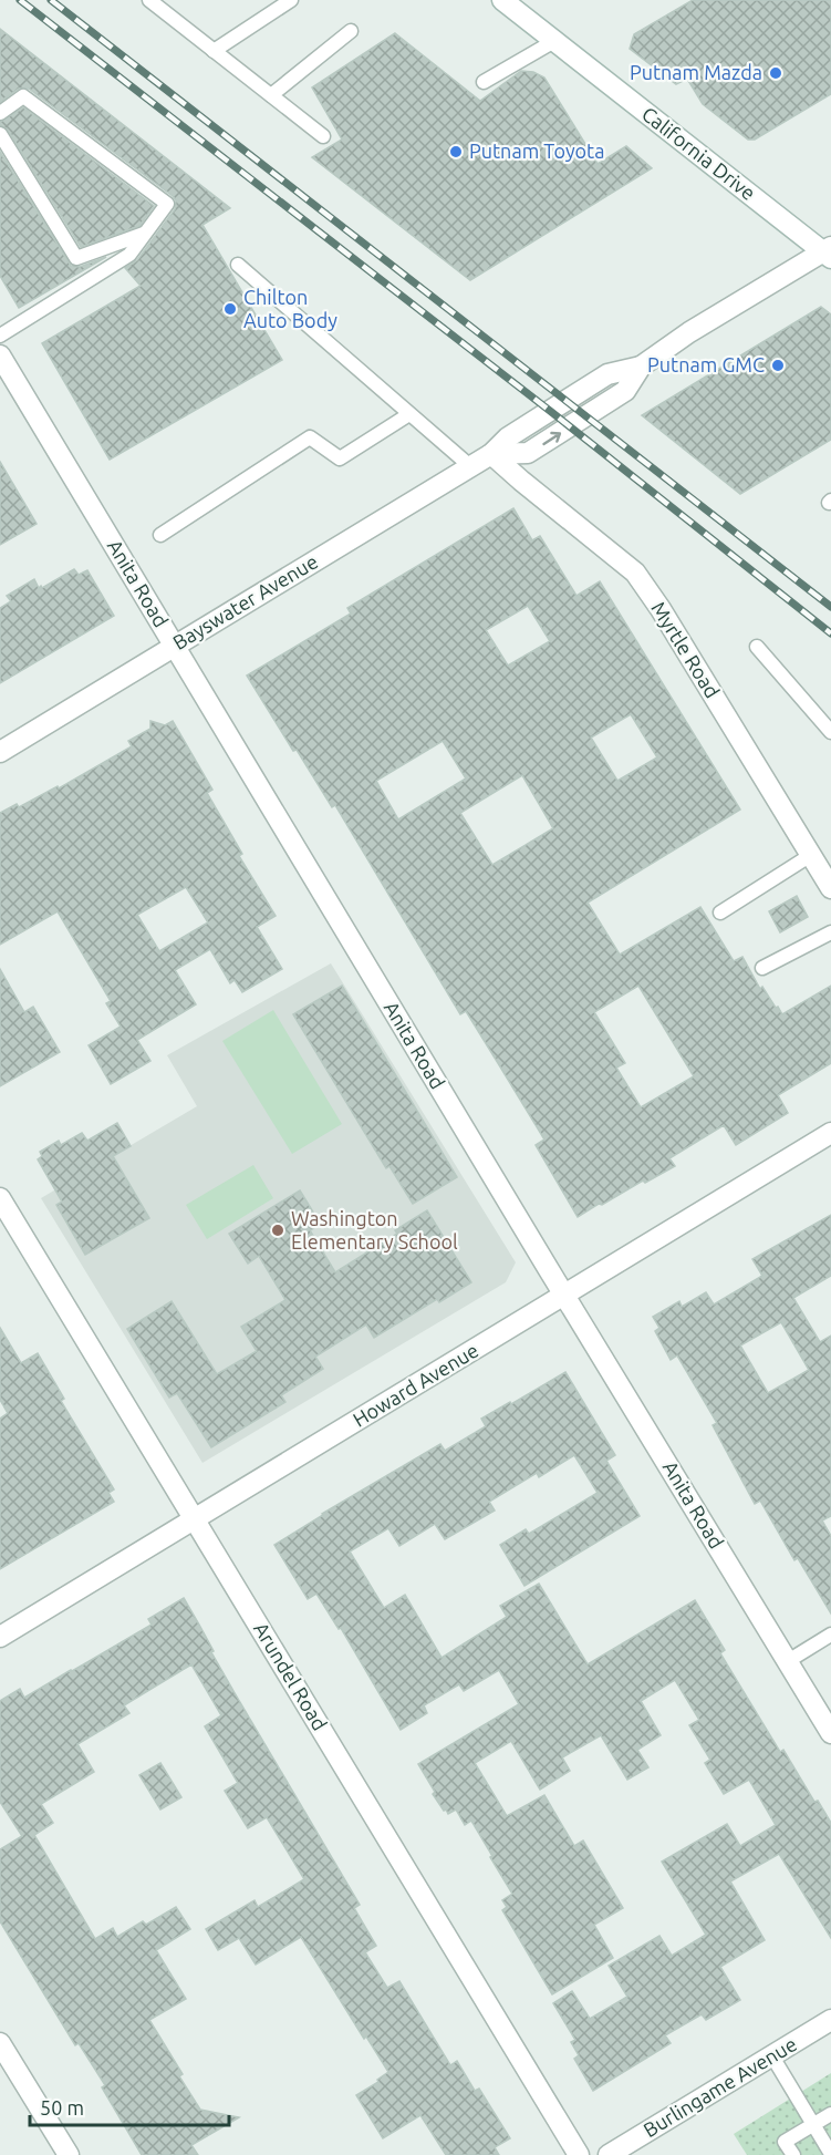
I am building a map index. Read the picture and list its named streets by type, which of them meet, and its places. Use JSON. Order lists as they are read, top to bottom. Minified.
{"streets":{"street":["California Drive","Anita Road","Bayswater Avenue","Myrtle Road","Howard Avenue","Arundel Road","Burlingame Avenue"]},"crossings":[["Anita Road","Bayswater Avenue"],["Anita Road","Howard Avenue"],["Bayswater Avenue","Myrtle Road"],["Howard Avenue","Arundel Road"]],"places":["Putnam Mazda","Putnam Toyota","Chilton Auto Body","Putnam GMC","Washington Elementary School"],"scale_bar":"50 m"}
